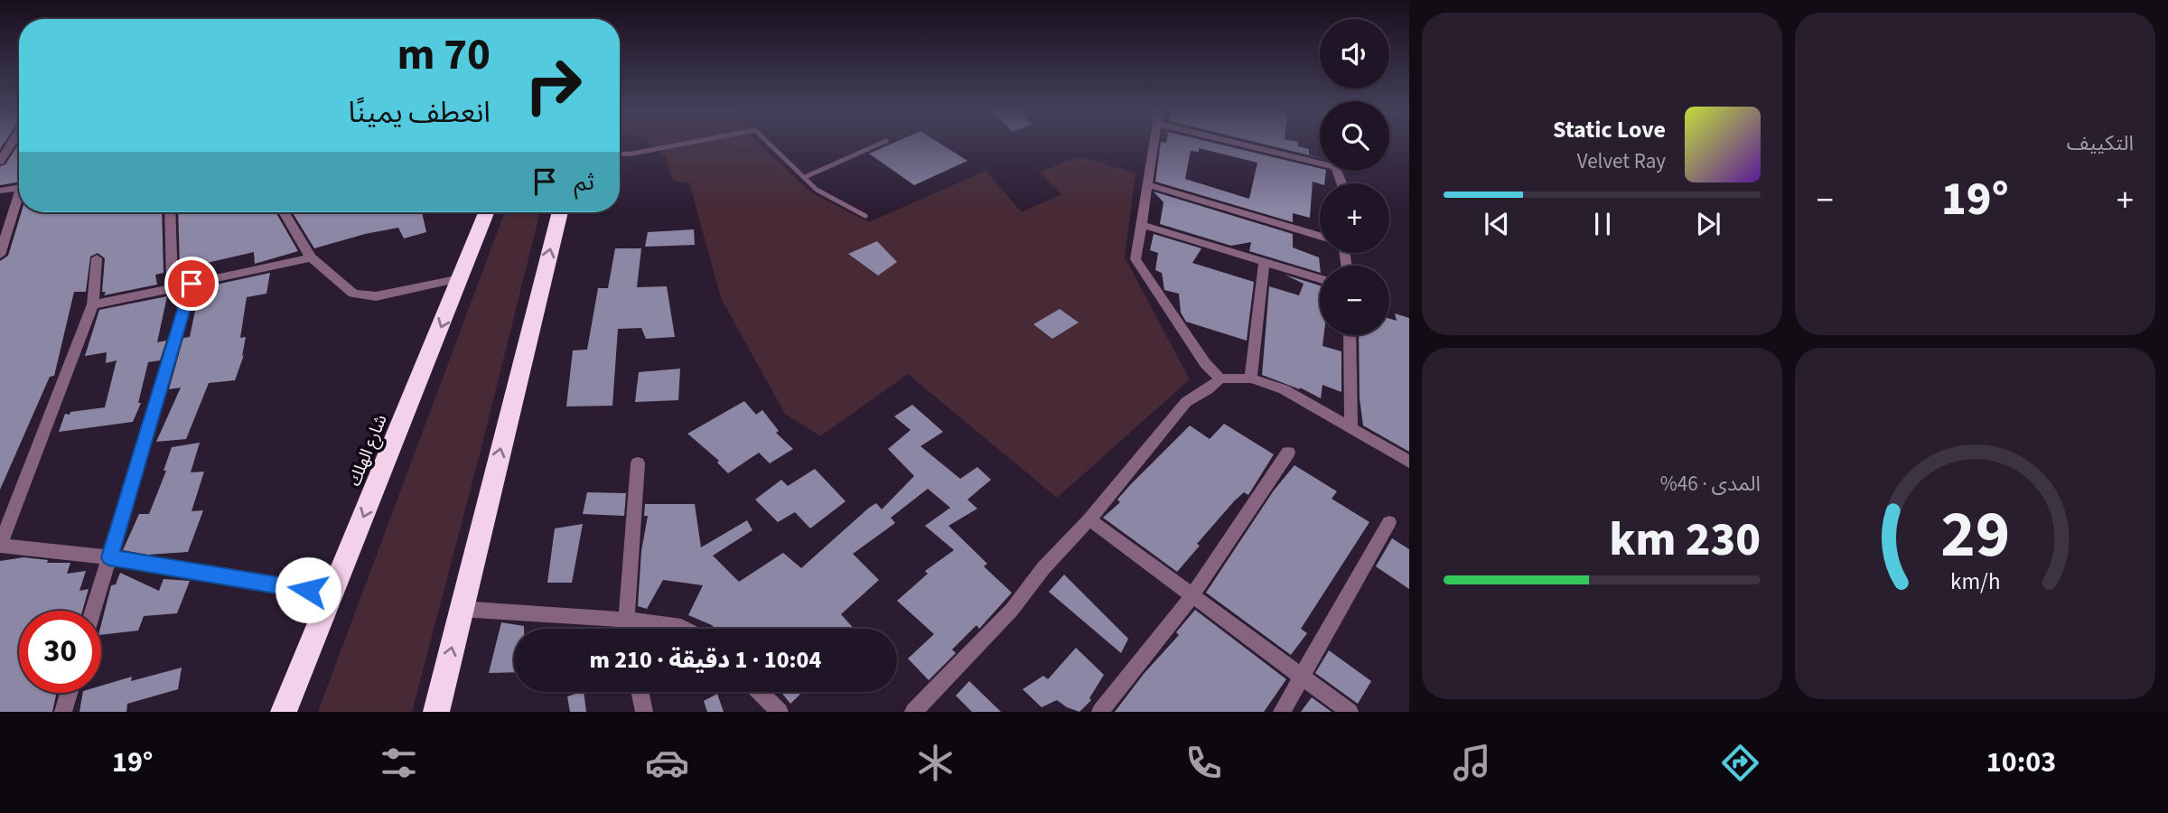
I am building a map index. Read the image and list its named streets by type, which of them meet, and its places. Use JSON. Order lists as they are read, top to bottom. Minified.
{"streets":{"highway":["شارع الهلك"]},"page":{"tile":["التكييف",["المدى · 46%","230 km"]],"map_buttons":["+","−"],"turn":["70 m","انعطف يمينًا"],"song":["Static Love","Velvet Ray"],"then":"ثم","heat":["−","19°","+"],"limit":"30","trip":"10:04 · 1 دقيقة · 210 m","tabs":["10:03","19°"],"gauge":["29","km/h"]}}
